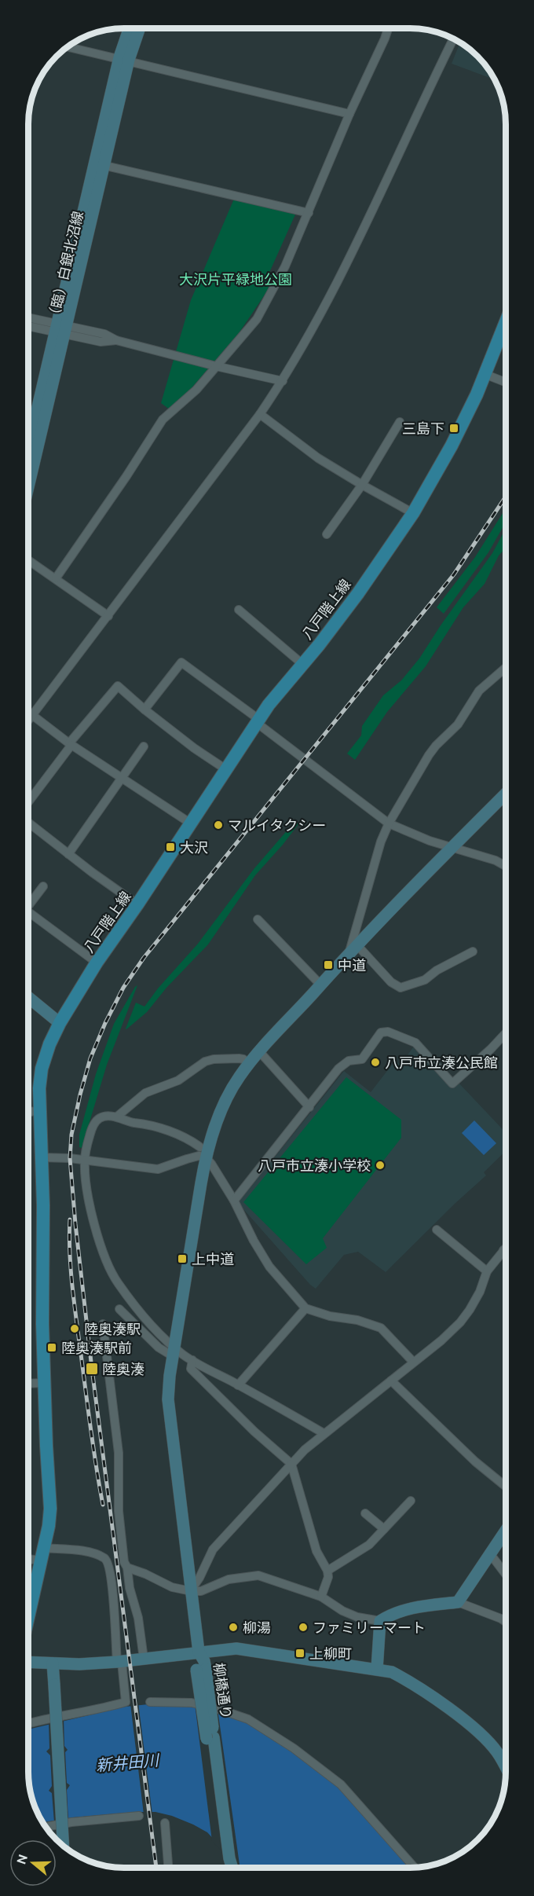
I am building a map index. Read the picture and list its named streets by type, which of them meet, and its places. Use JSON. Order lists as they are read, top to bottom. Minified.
{"streets":{"main road":["八戸階上線"],"street":["（臨）白銀北沼線","柳橋通り"]},"water":["新井田川"],"parks":["大沢片平緑地公園"],"places":{"transit":["三島下","大沢","中道","上中道","陸奥湊駅前","陸奥湊","上柳町"],"other":["マルイタクシー","八戸市立湊公民館","八戸市立湊小学校","陸奥湊駅","柳湯","ファミリーマート"]},"north":"left"}
